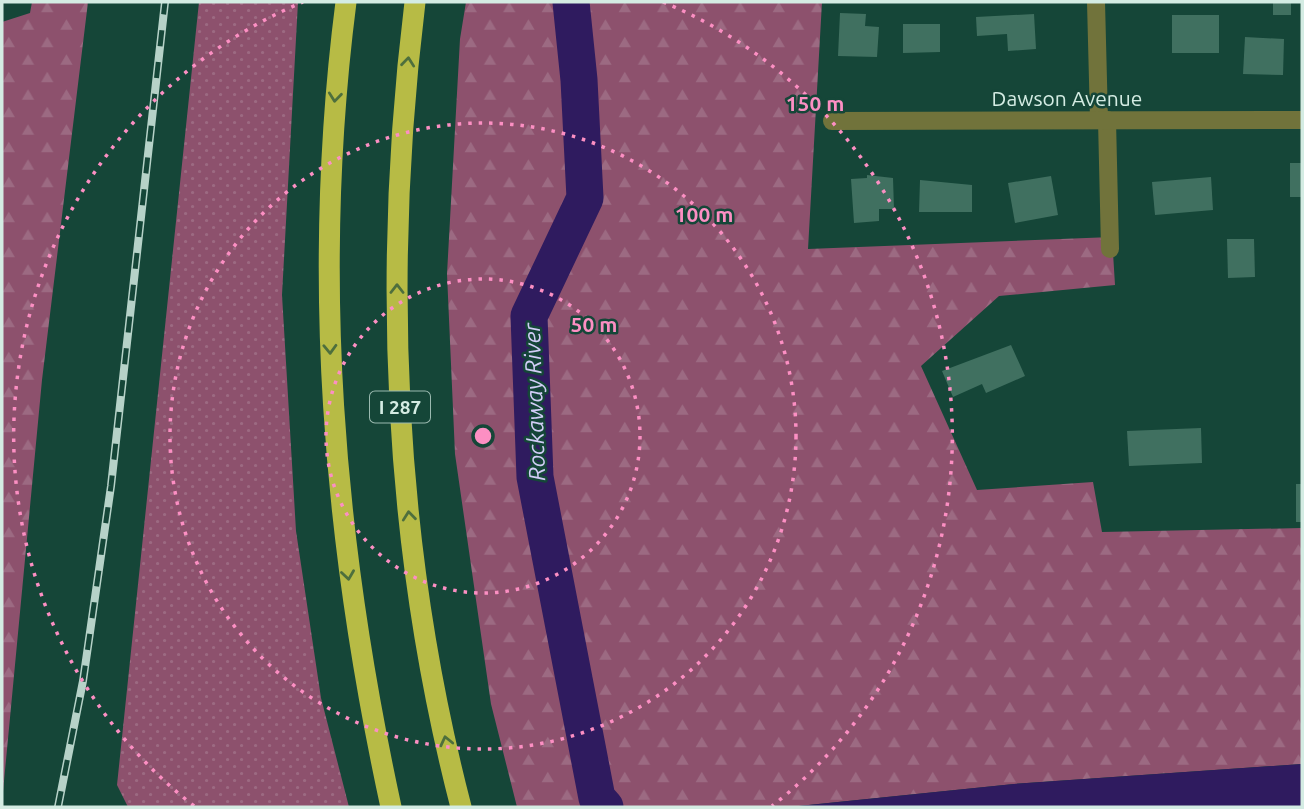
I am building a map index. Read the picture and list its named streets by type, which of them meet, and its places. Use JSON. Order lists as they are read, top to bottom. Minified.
{"streets":{"highway":["I 287"],"street":["Dawson Avenue"]},"water":["Rockaway River"],"rings":["150 m","100 m","50 m"]}
